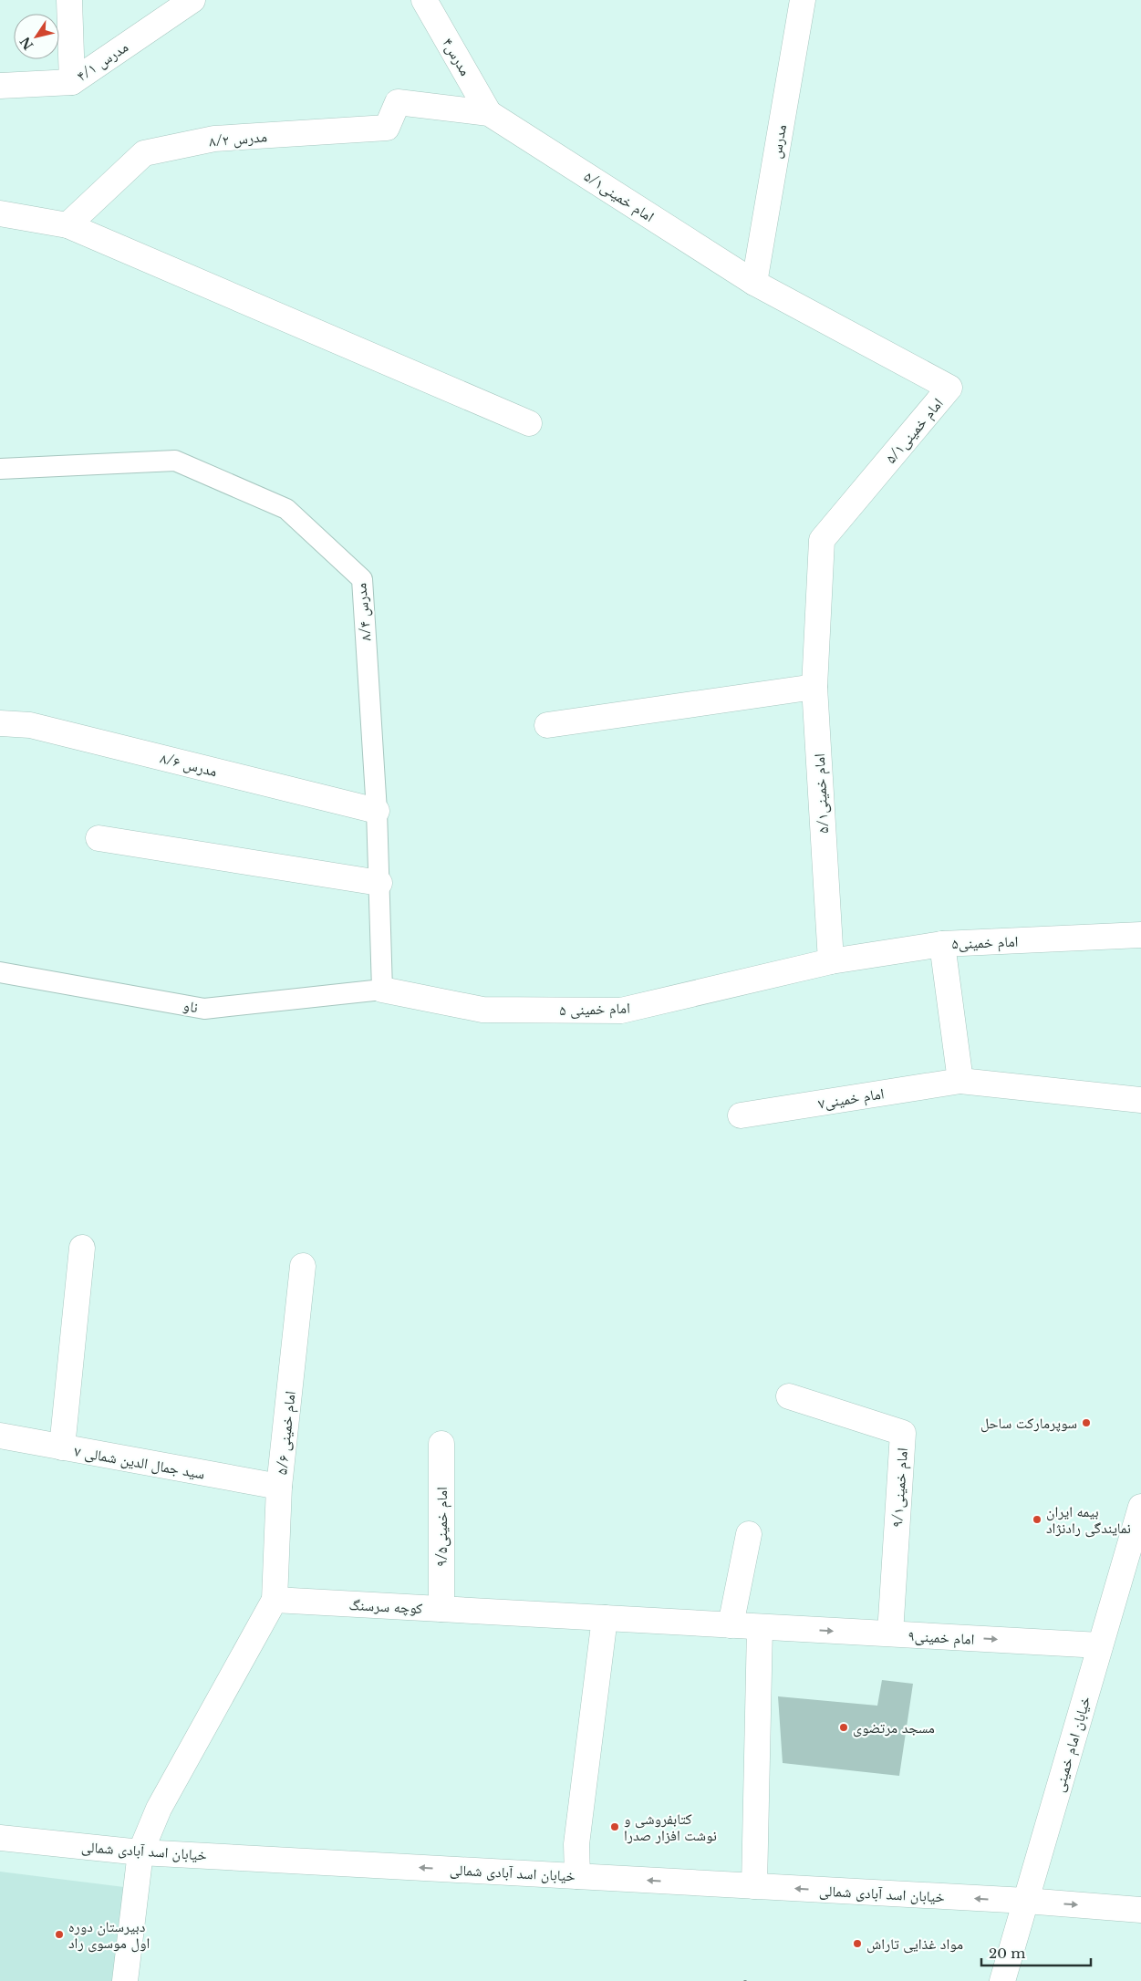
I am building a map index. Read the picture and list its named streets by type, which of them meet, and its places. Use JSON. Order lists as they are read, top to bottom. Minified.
{"streets":{"street":["مدرس۴","مدرس ۴/۱","مدرس ۸/۲","مدرس","امام خمینی۵/۱","مدرس ۸/۶","امام خمینی۵","امام خمینی ۵","امام خمینی۷","امام خمینی ۵/۶","سید جمال الدین شمالی ۷","امام خمینی۹/۱","امام خمینی۹/۵","کوچه سرسنگ","امام خمینی۹","خیابان امام خمینی","خیابان اسد آبادی شمالی"],"lane":["مدرس ۸/۴","ناو"]},"crossings":[["مدرس۴","مدرس ۸/۲"],["مدرس۴","امام خمینی۵/۱"],["مدرس ۸/۲","امام خمینی۵/۱"],["مدرس","امام خمینی۵/۱"],["امام خمینی۵/۱","امام خمینی۵"],["امام خمینی۵/۱","امام خمینی ۵"],["مدرس ۸/۴","مدرس ۸/۶"],["مدرس ۸/۴","ناو"],["مدرس ۸/۴","امام خمینی ۵"],["امام خمینی۵","امام خمینی ۵"],["ناو","امام خمینی ۵"],["امام خمینی ۵/۶","سید جمال الدین شمالی ۷"],["امام خمینی ۵/۶","کوچه سرسنگ"],["امام خمینی۹/۱","امام خمینی۹"],["امام خمینی۹/۵","کوچه سرسنگ"],["کوچه سرسنگ","امام خمینی۹"],["امام خمینی۹","خیابان امام خمینی"],["خیابان امام خمینی","خیابان اسد آبادی شمالی"]],"one_way":["امام خمینی۹"],"places":["سوپرمارکت ساحل","بیمه ایران نمایندگی رادنژاد","مسجد مرتضوی","کتابفروشی و نوشت افزار صدرا","دبیرستان دوره اول موسوی راد","مواد غذایی تاراش"],"scale_bar":"20 m","north":"bottom left"}
